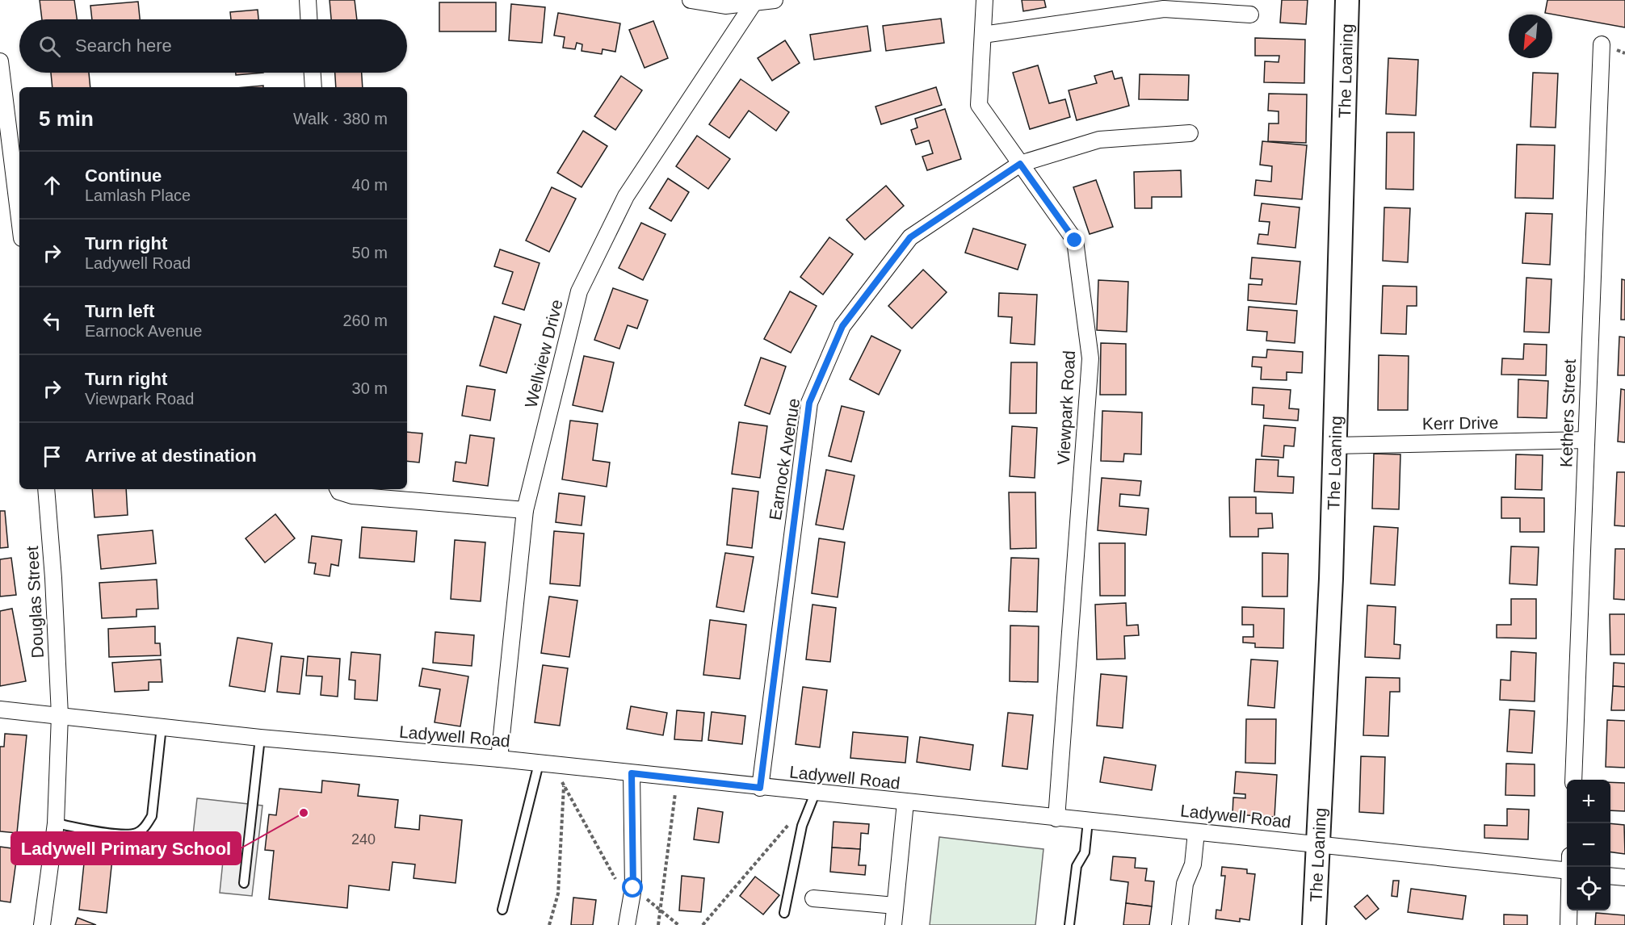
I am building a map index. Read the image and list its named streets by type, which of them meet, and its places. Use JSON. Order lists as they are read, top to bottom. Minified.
{"streets":{"street":["The Loaning","Wellview Drive","Viewpark Road","Kethers Street","Kerr Drive","Earnock Avenue","Douglas Street","Ladywell Road"]},"crossings":[["The Loaning","Kerr Drive"],["The Loaning","Ladywell Road"],["Wellview Drive","Ladywell Road"],["Viewpark Road","Earnock Avenue"],["Viewpark Road","Ladywell Road"],["Kethers Street","Kerr Drive"],["Earnock Avenue","Ladywell Road"],["Douglas Street","Ladywell Road"]],"places":["Ladywell Primary School"],"house_numbers":["240"],"north":"bottom left","page":{"search":"Search here","heading":["5 min","Walk · 380 m"],"list":[["Continue","Lamlash Place","40 m"],["Turn right","Ladywell Road","50 m"],["Turn left","Earnock Avenue","260 m"],["Turn right","Viewpark Road","30 m"],"Arrive at destination"],"map_buttons":["+","−"]}}
